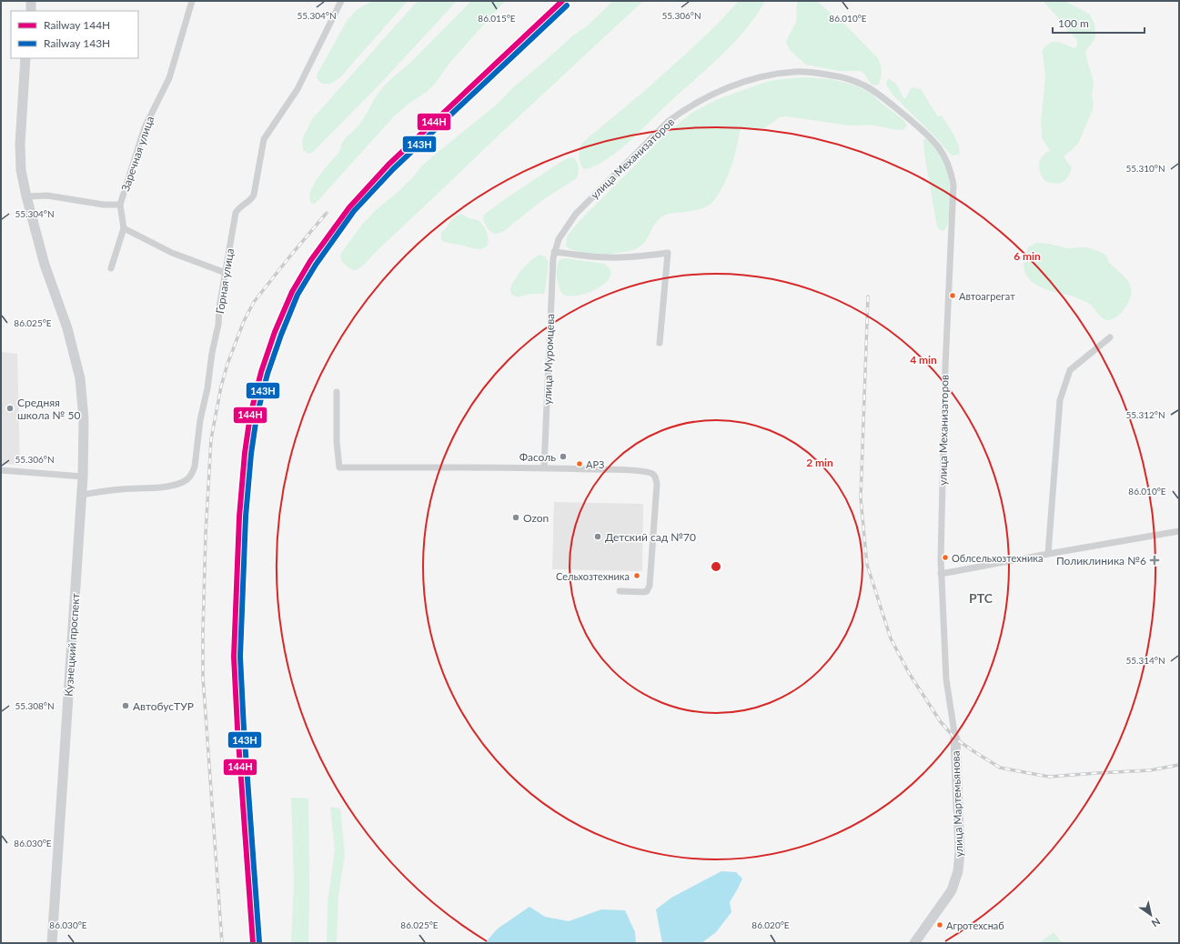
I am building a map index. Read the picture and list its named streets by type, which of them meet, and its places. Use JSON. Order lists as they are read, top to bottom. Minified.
{"streets":{"street":["Заречная улица","улица Механизаторов","Горная улица","улица Муромцева","Кузнецкий проспект","улица Мартемьянова"]},"crossings":[["улица Механизаторов","улица Муромцева"],["улица Механизаторов","улица Мартемьянова"],["Горная улица","Кузнецкий проспект"]],"districts":["РТС"],"places":{"other":["Автоагрегат","Средняя школа № 50","Фасоль","АРЗ","Ozon","Детский сад №70","Облсельхозтехника","Сельхозтехника","АвтобусТУР","Агротехснаб"],"health":["Поликлиника №6"]},"lines":["rail line 144Н","rail line 143Н"],"legend":["Railway 144Н","Railway 143Н"],"scale_bar":"100 m","north":"bottom right","coordinates":["55.304°N","55.306°N","86.015°E","86.010°E","55.310°N","86.025°E","55.312°N","55.314°N","55.308°N","86.030°E","86.020°E"],"rings":["6 min","4 min","2 min"]}
